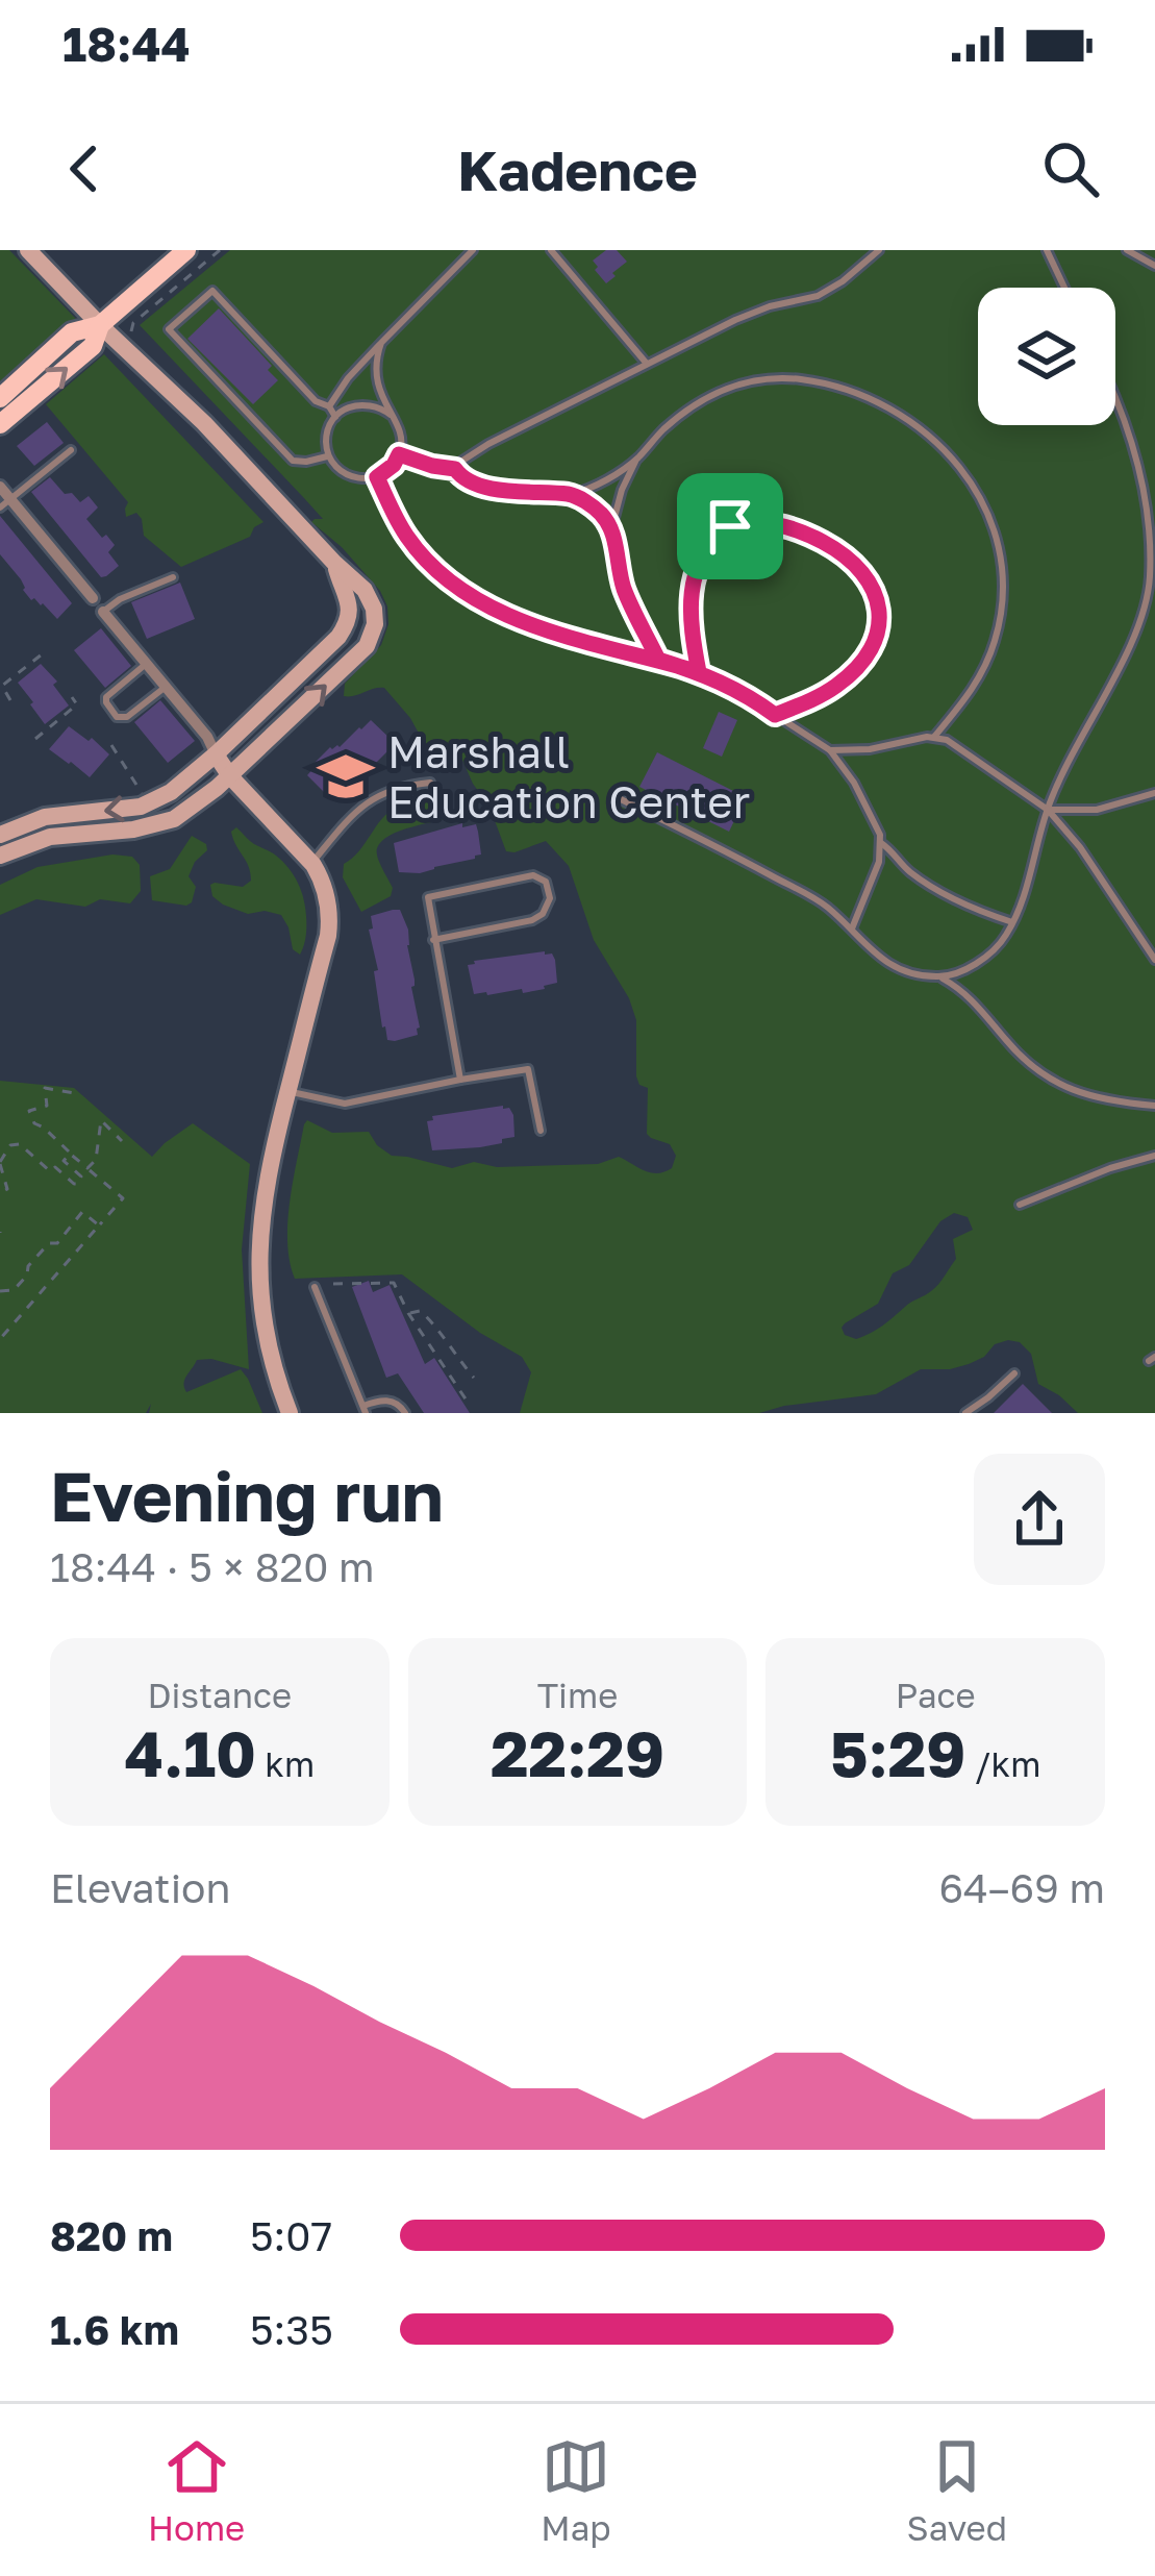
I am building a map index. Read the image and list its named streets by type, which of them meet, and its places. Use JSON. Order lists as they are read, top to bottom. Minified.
{"places":{"school or university":["Marshall Education Center"]},"page":{"status":"18:44","header":"Kadence","heading":["Evening run","18:44 · 5 × 820 m"],"stats":[["Distance","4.10 km"],["Time","22:29"],["Pace","5:29 /km"]],"chart":["Elevation","64–69 m"],"list":[{"name":"820 m","note":"5:07"},{"name":"1.6 km","note":"5:35"}],"tabs":["Home","Map","Saved"]}}
